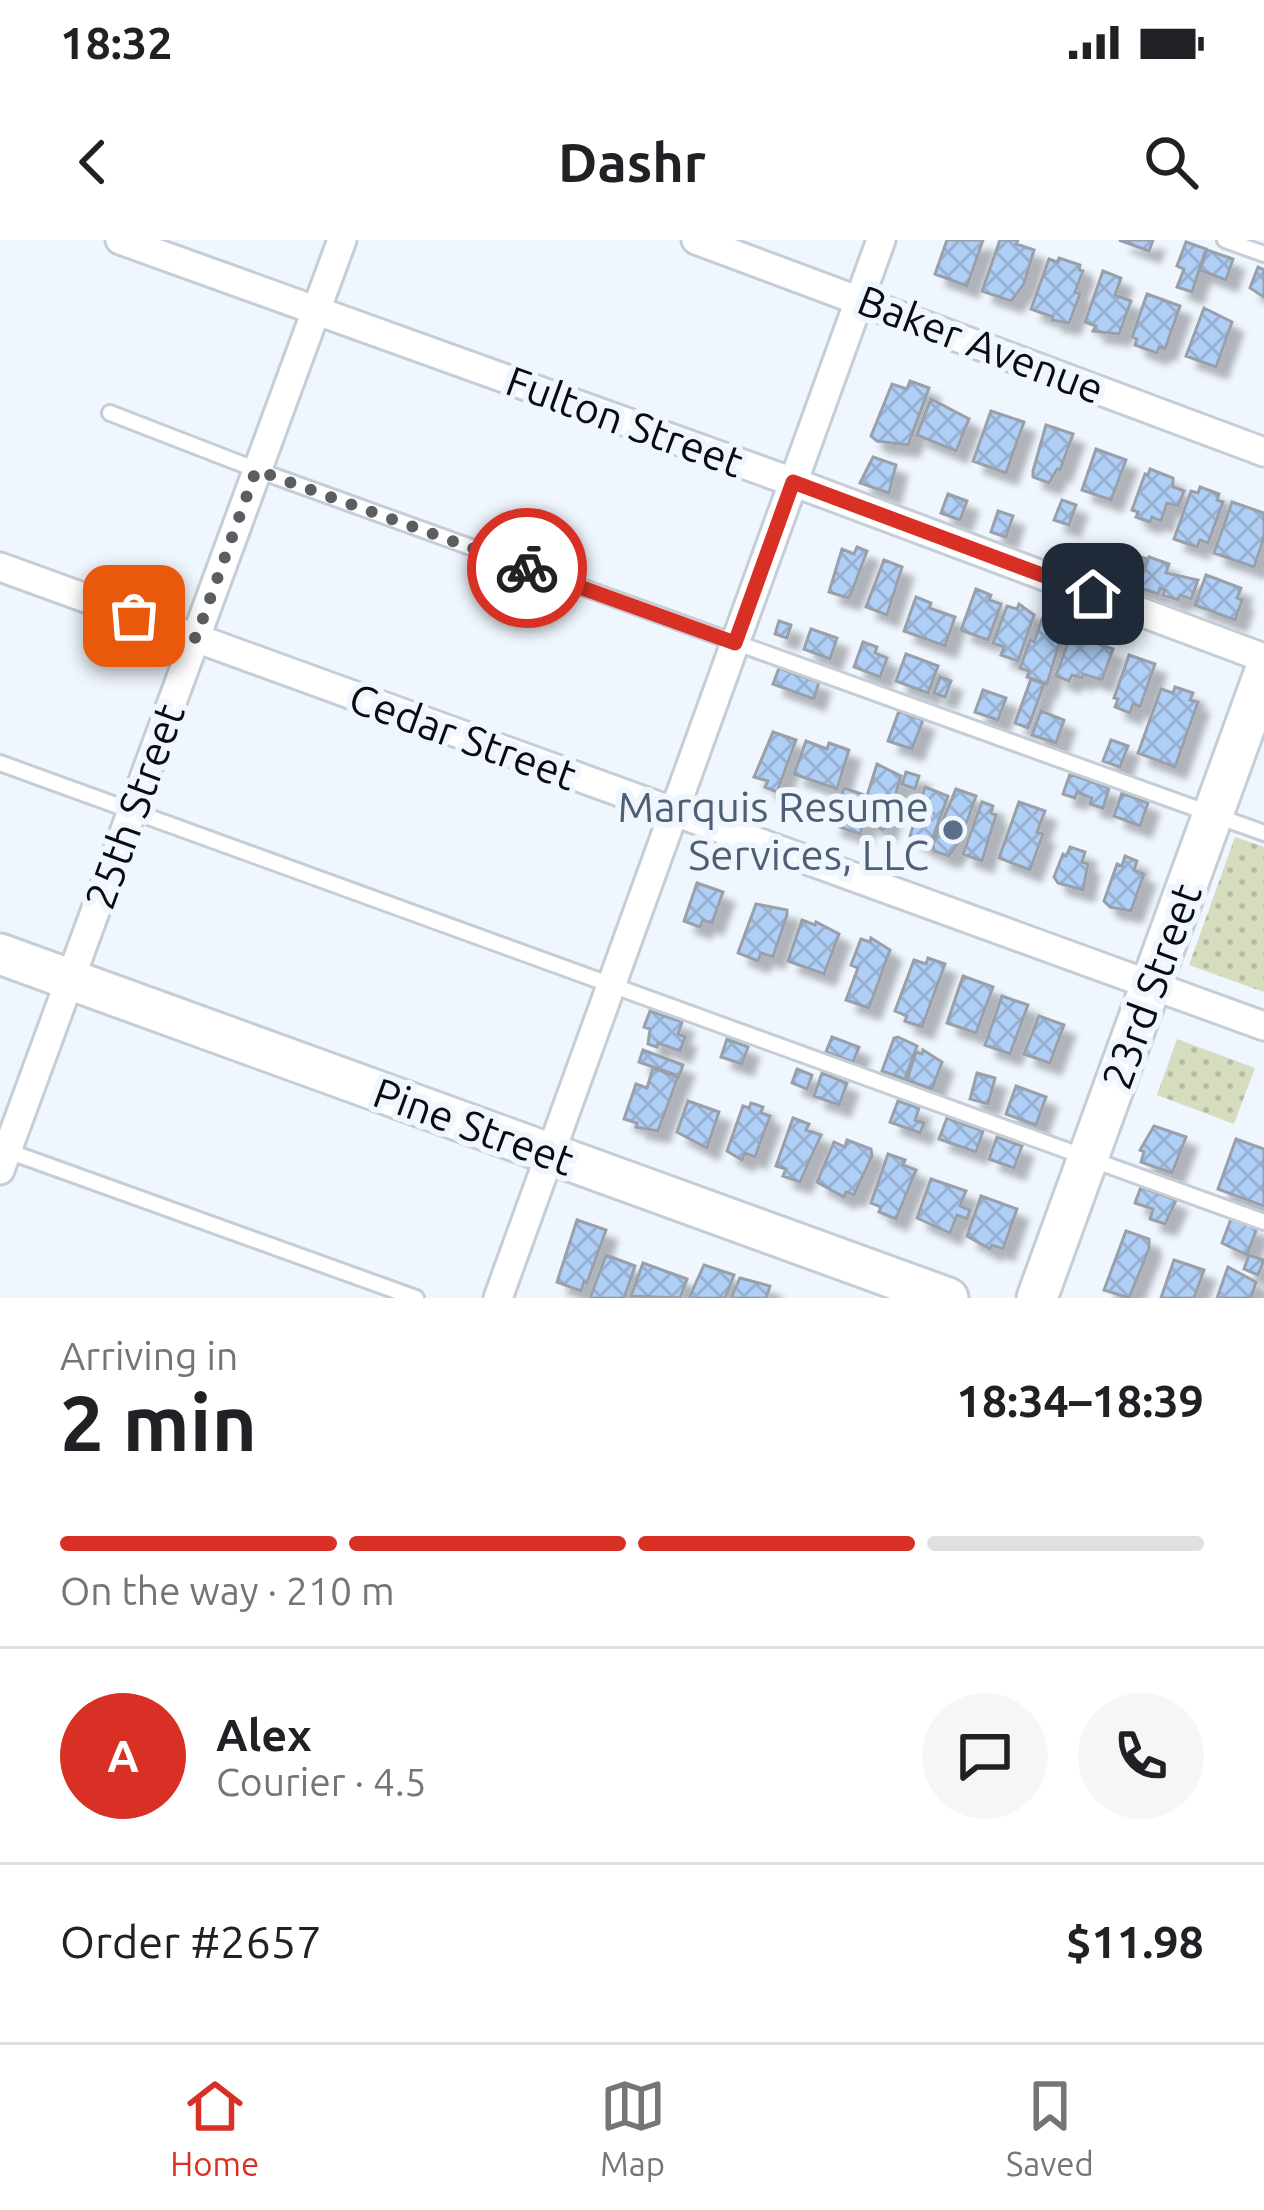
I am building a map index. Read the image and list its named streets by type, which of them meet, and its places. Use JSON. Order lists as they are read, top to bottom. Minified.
{"streets":{"street":["Baker Avenue","Fulton Street","Cedar Street","25th Street","23rd Street","Pine Street"]},"crossings":[["Fulton Street","25th Street"],["Cedar Street","25th Street"],["Cedar Street","23rd Street"],["25th Street","Pine Street"]],"places":["Marquis Resume Services, LLC"],"page":{"status":"18:32","header":"Dashr","heading":["2 min","Arriving in","18:34–18:39"],"panel":["Alex","Courier · 4.5","Order #2657","$11.98"],"bar":"On the way · 210 m","round":"A","tabs":["Home","Map","Saved"]}}
